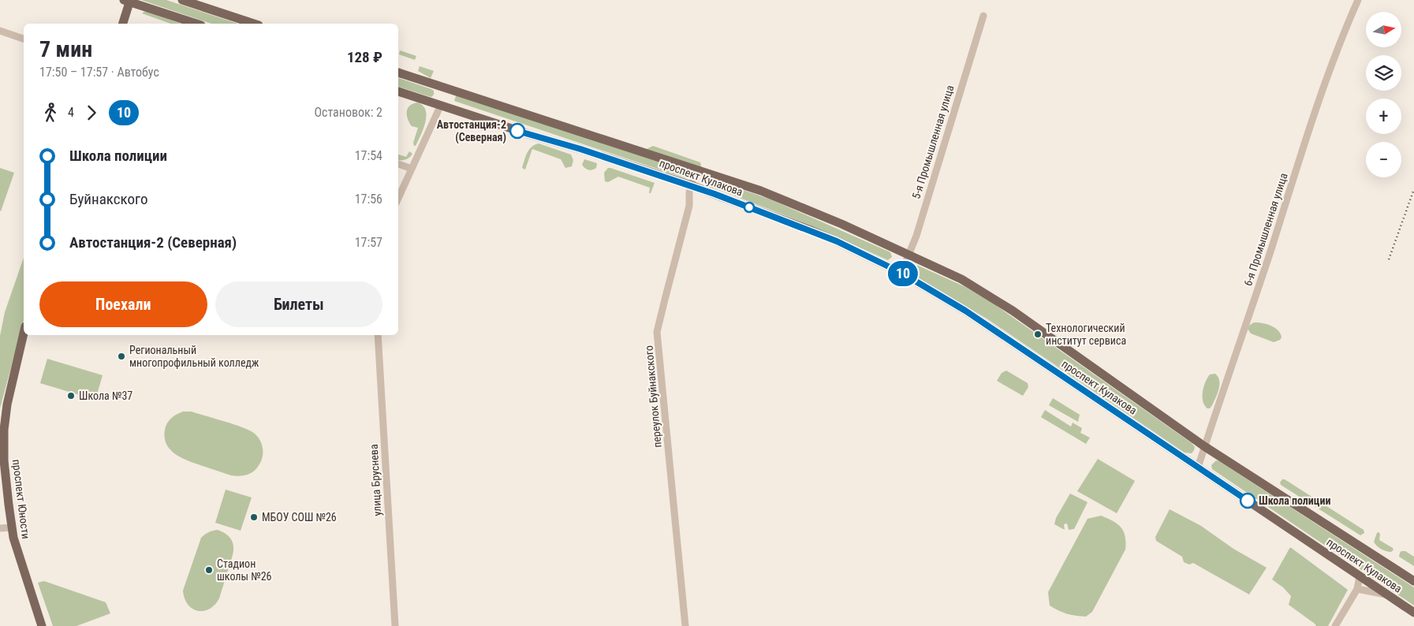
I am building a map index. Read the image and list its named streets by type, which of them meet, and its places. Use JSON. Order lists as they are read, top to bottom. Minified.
{"streets":{"main road":["проспект Кулакова","проспект Юности"],"street":["5-я Промышленная улица","6-я Промышленная улица","переулок Буйнакского","улица Бруснева"]},"crossings":[["5-я Промышленная улица","проспект Кулакова"],["проспект Кулакова","6-я Промышленная улица"],["проспект Кулакова","переулок Буйнакского"]],"places":["Автостанция-2 (Северная)","Технологический институт сервиса","Региональный многопрофильный колледж","Школа №37","Школа полиции","МБОУ СОШ №26","Стадион школы №26"],"lines":["bus line 10"],"north":"right","page":{"on_map":"10","map_buttons":["+","−"],"heading":["7 мин","17:50 – 17:57 · Автобус","128 ₽"],"legs":["4","10","Остановок: 2"],"list":[{"name":"Школа полиции","value":"17:54"},{"name":"Буйнакского","value":"17:56"},{"name":"Автостанция-2 (Северная)","value":"17:57"}],"buttons":["Поехали","Билеты"]}}
